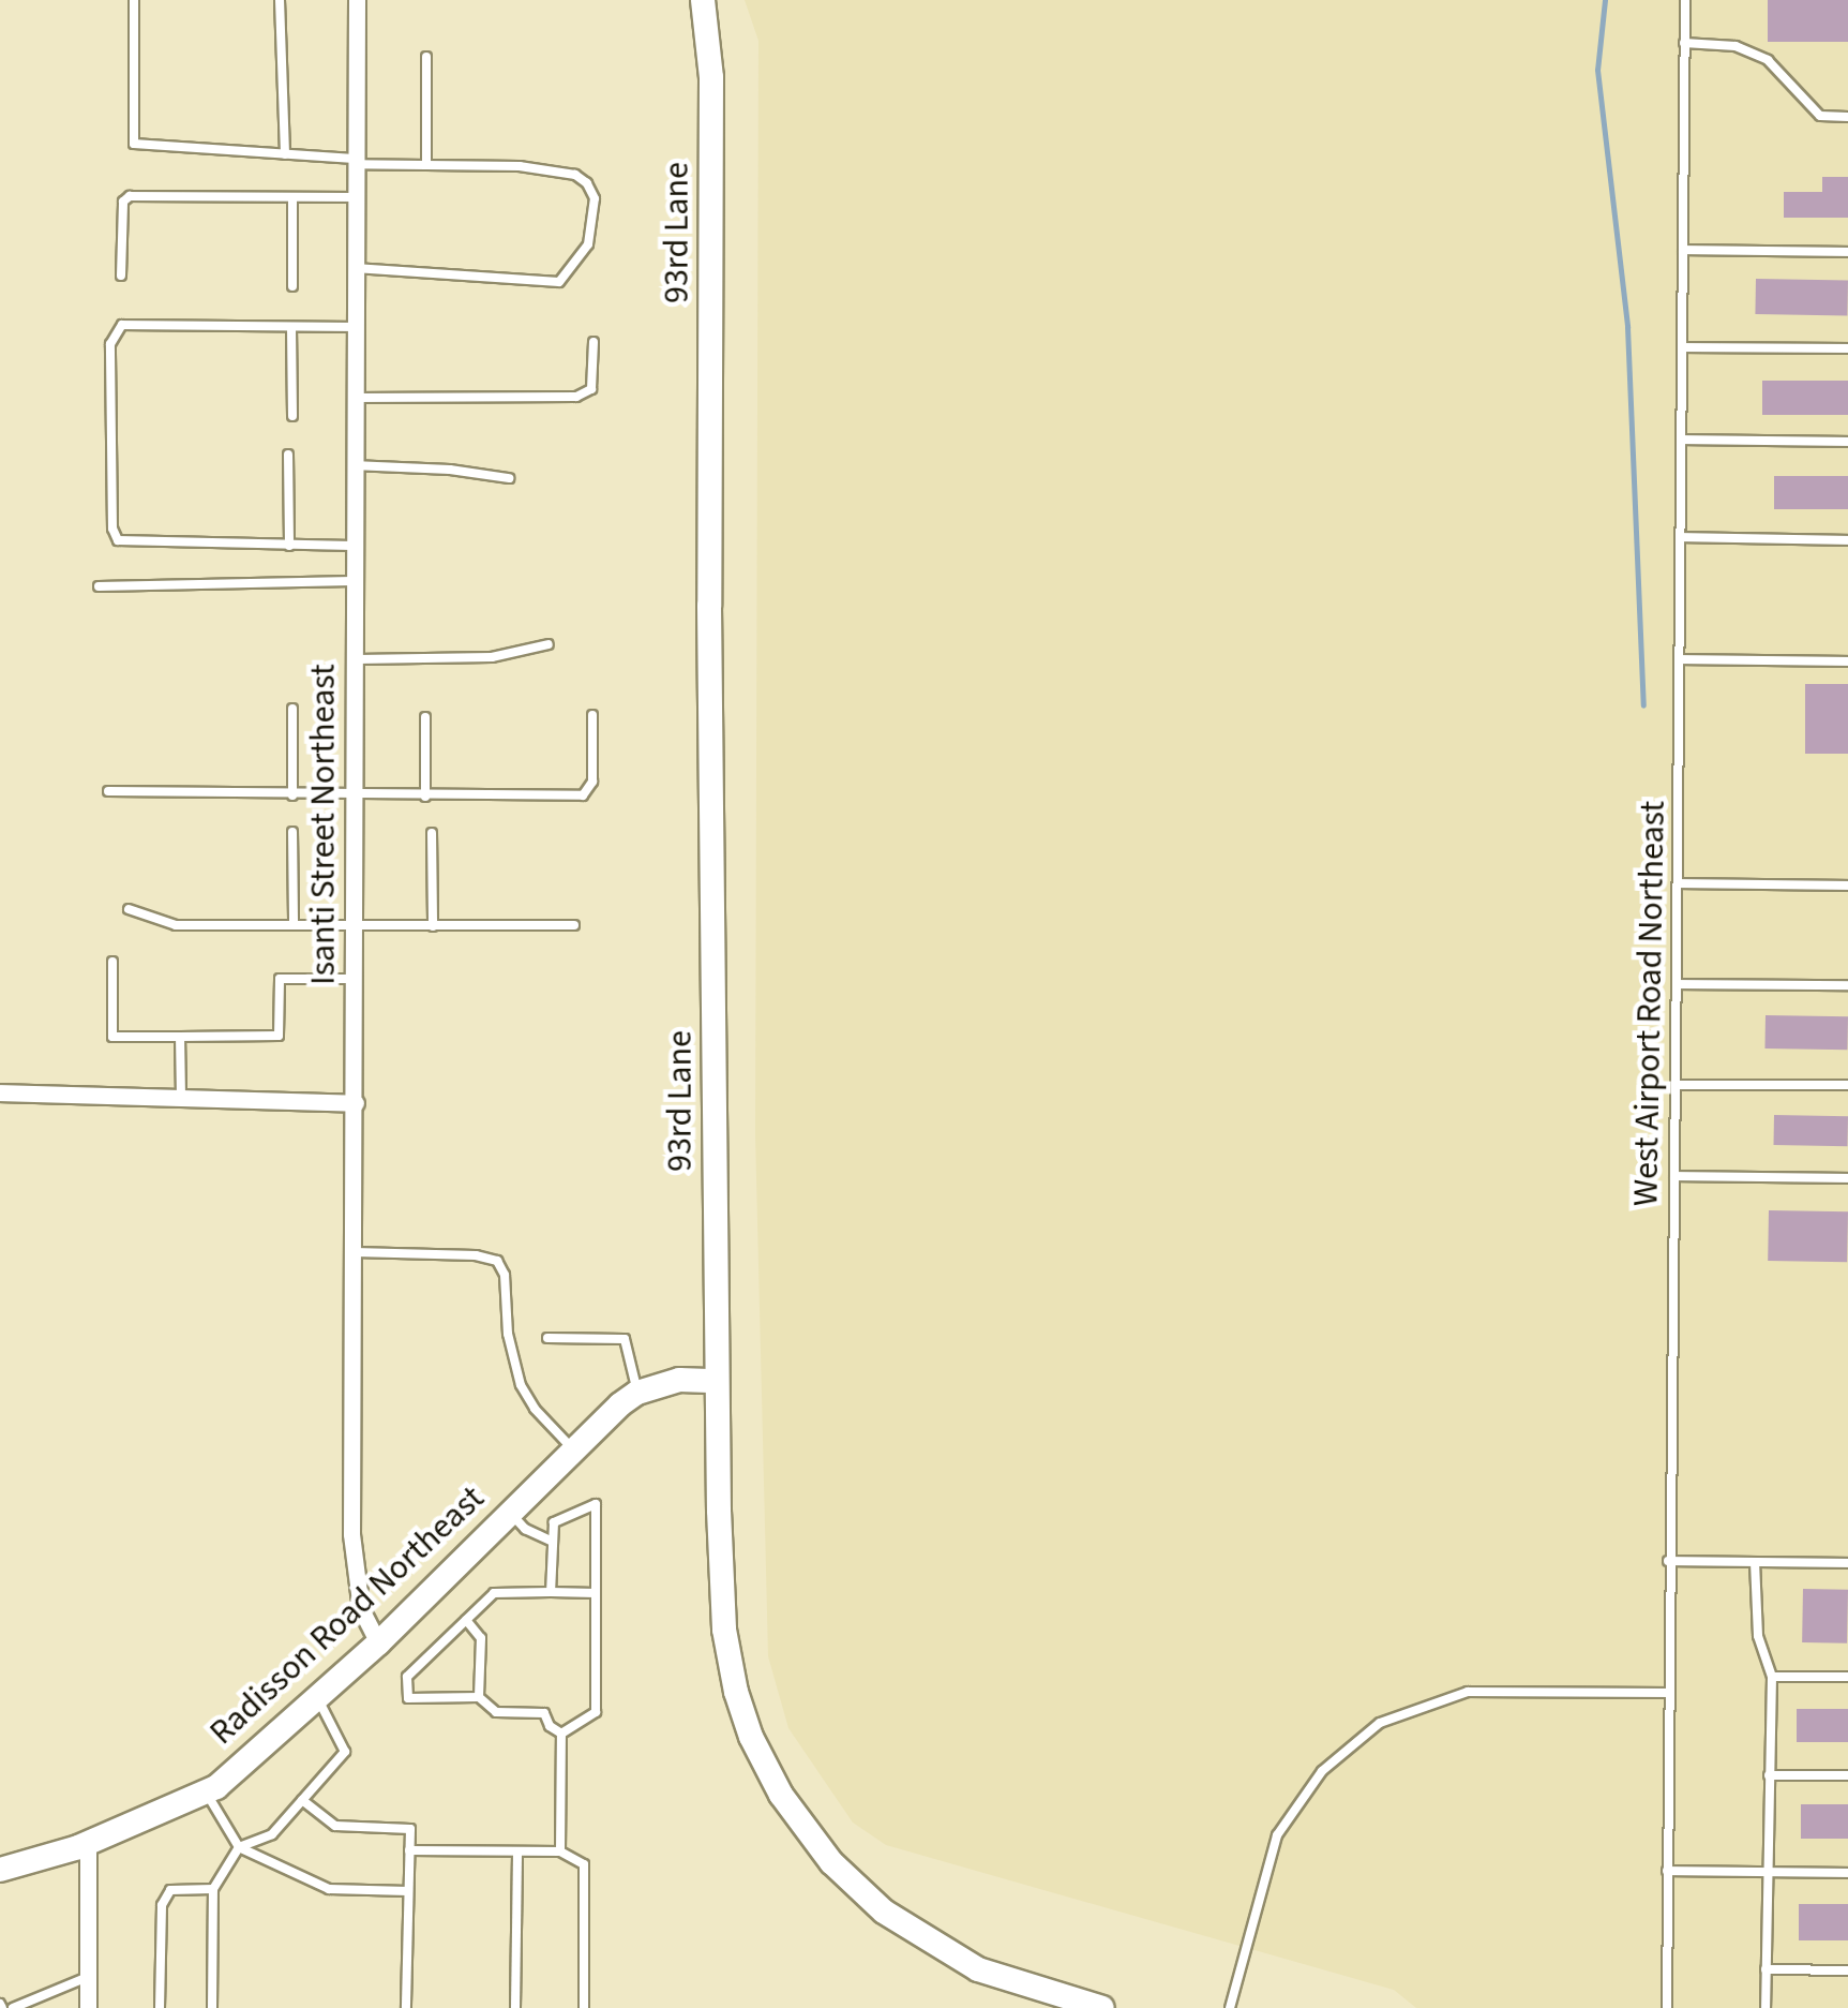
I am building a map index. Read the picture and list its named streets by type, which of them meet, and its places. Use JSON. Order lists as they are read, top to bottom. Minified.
{"streets":{"street":["93rd Lane","Isanti Street Northeast","Radisson Road Northeast"],"lane":["West Airport Road Northeast"]},"crossings":[["93rd Lane","Radisson Road Northeast"],["Isanti Street Northeast","Radisson Road Northeast"]]}
